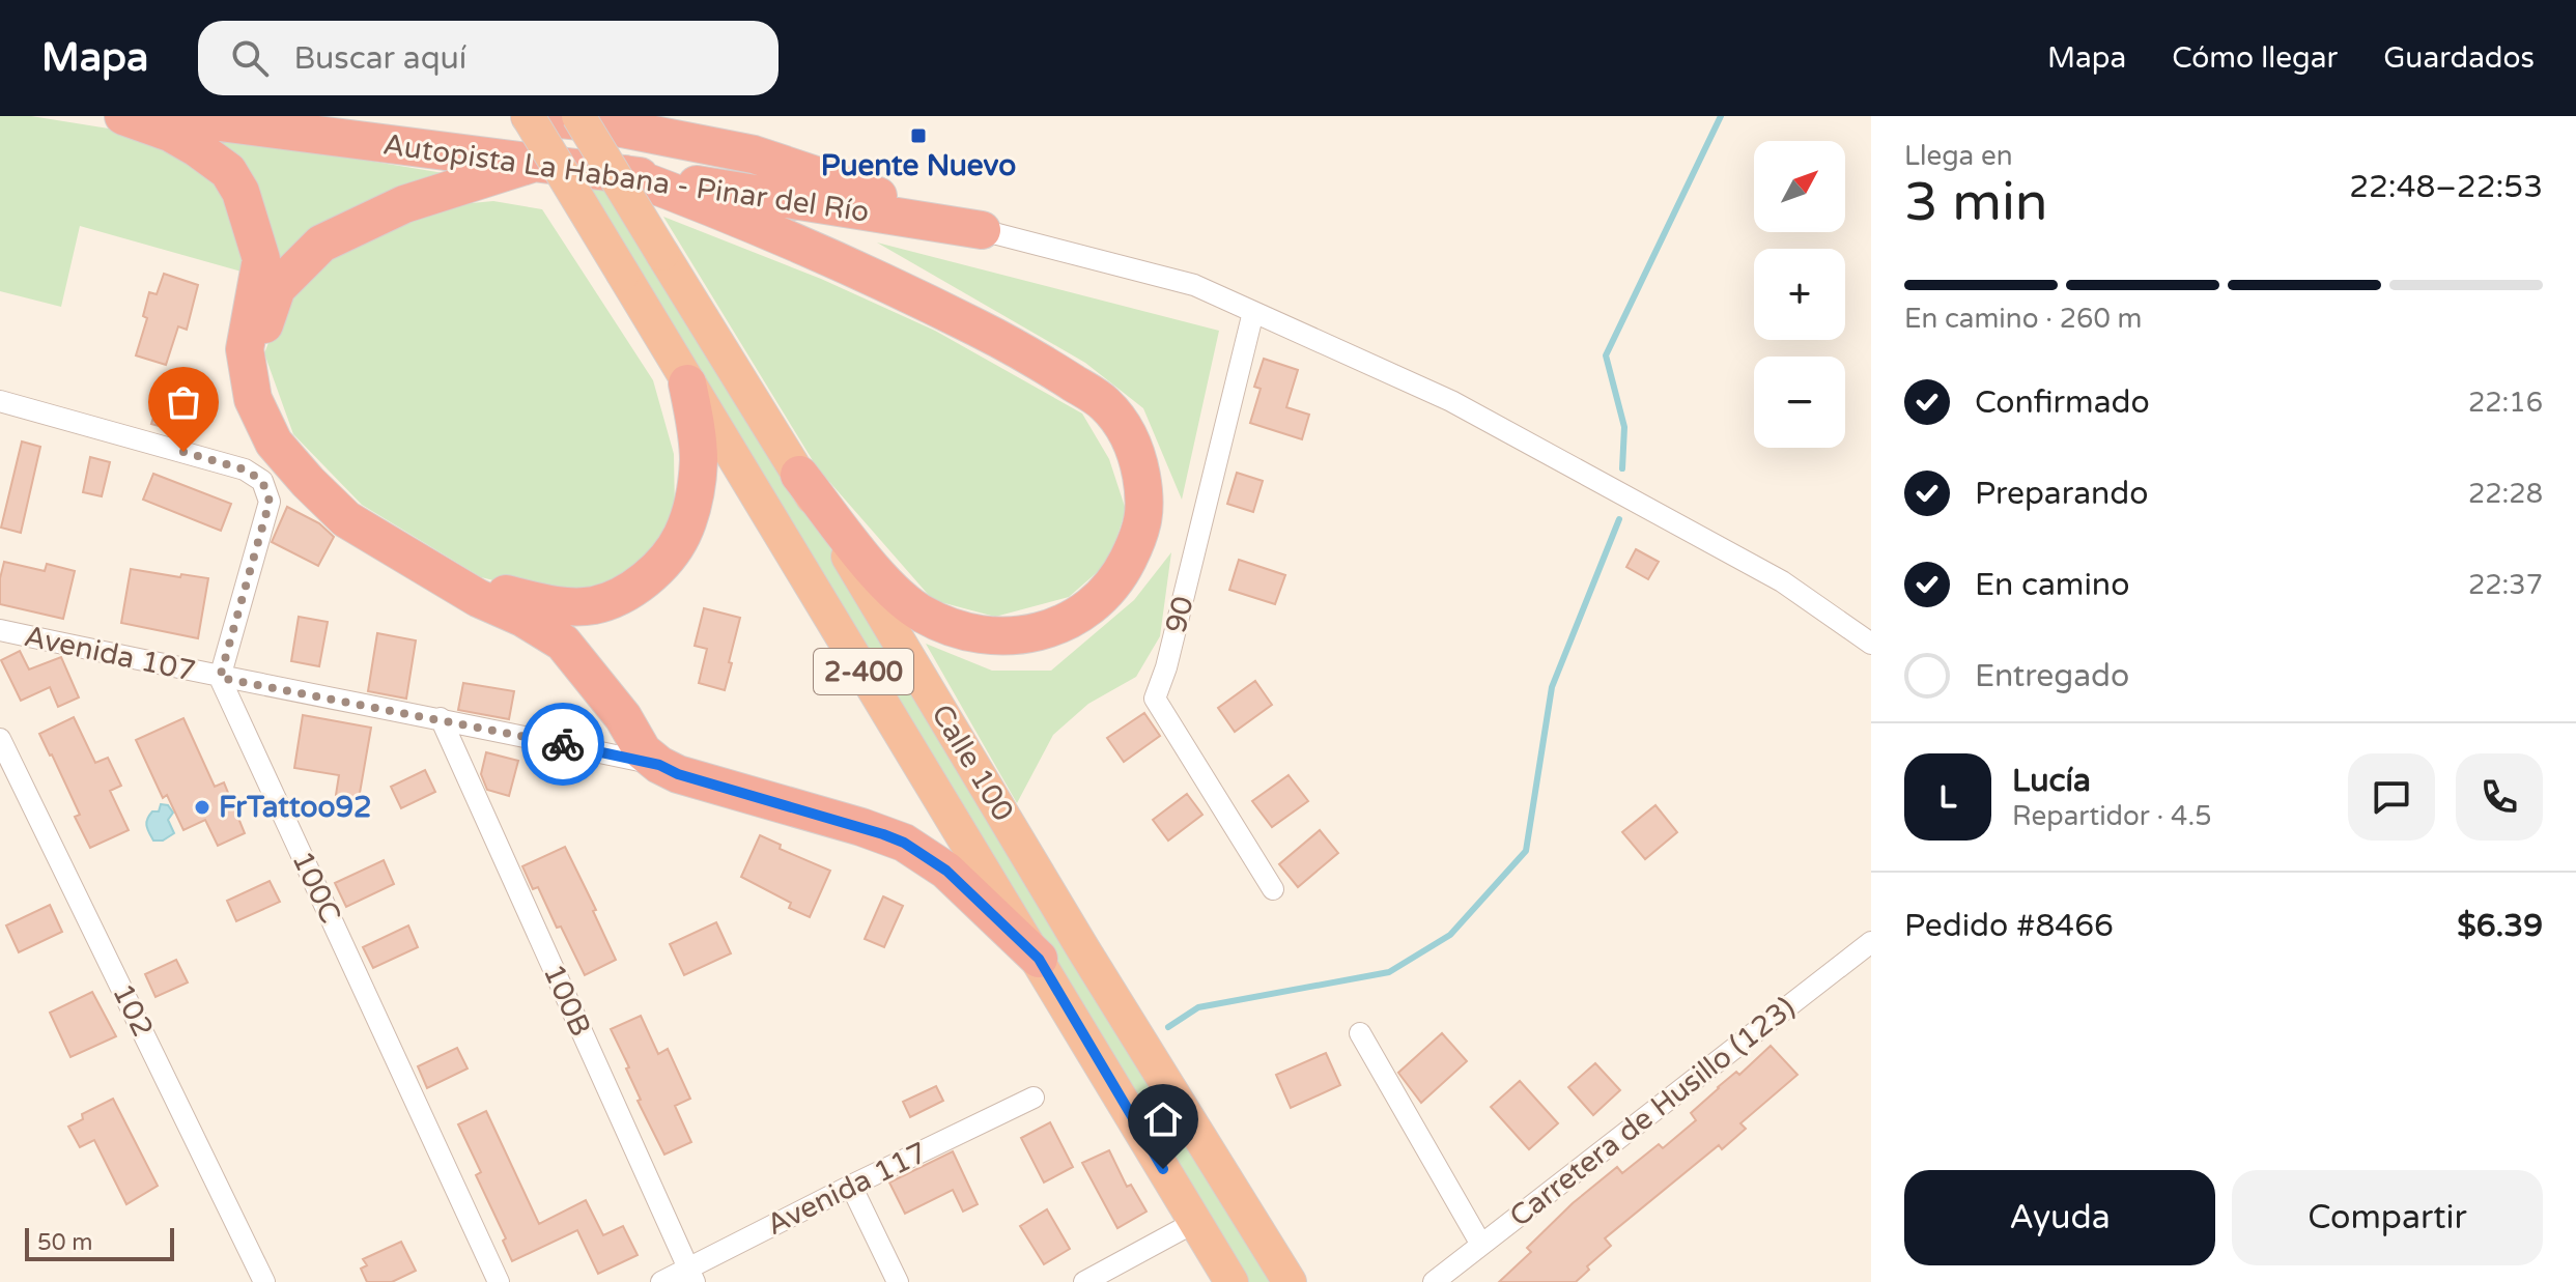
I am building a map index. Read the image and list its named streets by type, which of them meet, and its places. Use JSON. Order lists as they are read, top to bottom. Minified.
{"streets":{"highway":["Autopista La Habana - Pinar del Río","2-400","Calle 100"],"street":["90","Avenida 107","100C","100B","102","Carretera de Husillo (123)","Avenida 117"]},"crossings":[["Autopista La Habana - Pinar del Río","90"],["Autopista La Habana - Pinar del Río","Calle 100"],["Avenida 107","100C"],["Avenida 107","100B"],["100B","Avenida 117"]],"places":{"transit":["Puente Nuevo"],"other":["FrTattoo92"]},"scale_bar":"50 m","north":"top right","page":{"header":"Mapa","search":"Buscar aquí","nav":["Mapa","Cómo llegar","Guardados"],"heading":["3 min","Llega en","22:48–22:53"],"panel":["Lucía","Repartidor · 4.5","Pedido #8466","$6.39"],"map_buttons":["+","−"],"bar":"En camino · 260 m","list":[["Confirmado","22:16"],["Preparando","22:28"],["En camino","22:37"],"Entregado"],"round":"L","buttons":["Ayuda","Compartir"],"scale":"50 m"}}
